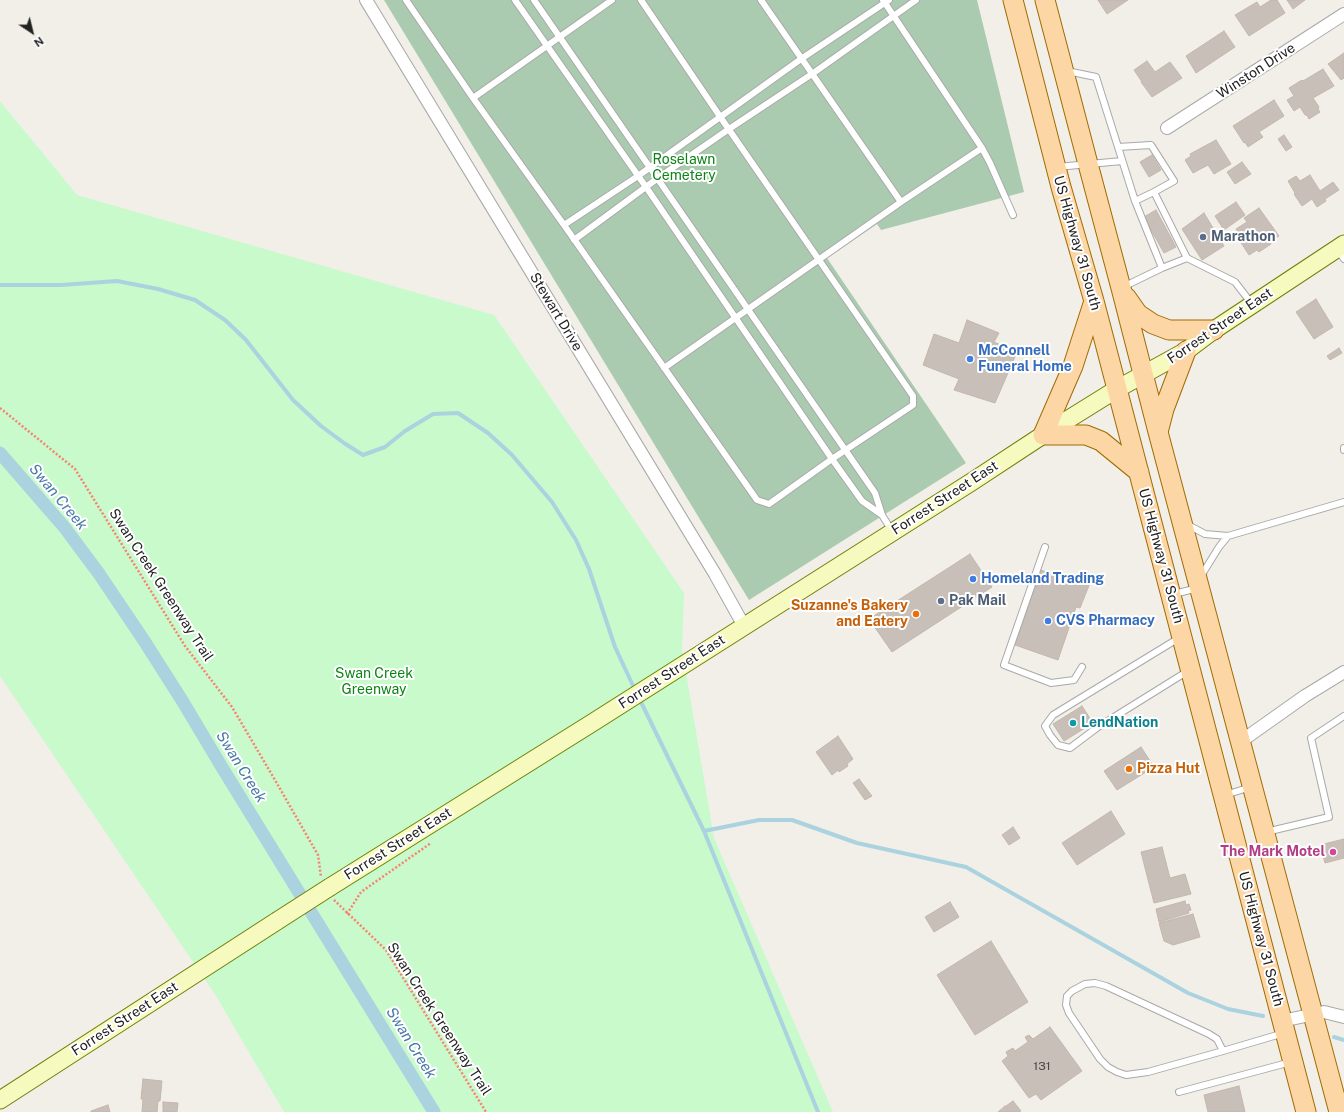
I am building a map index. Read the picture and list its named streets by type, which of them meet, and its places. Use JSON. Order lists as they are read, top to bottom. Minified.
{"streets":{"main road":["US Highway 31 South"],"street":["Winston Drive","Stewart Drive","Forrest Street East"],"path":["Swan Creek Greenway Trail"]},"crossings":[["US Highway 31 South","Forrest Street East"],["Stewart Drive","Forrest Street East"]],"water":["Swan Creek"],"parks":["Roselawn Cemetery","Swan Creek Greenway"],"places":["Marathon","McConnell Funeral Home","Homeland Trading","Pak Mail","Suzanne's Bakery and Eatery","CVS Pharmacy","LendNation","Pizza Hut","The Mark Motel"],"house_numbers":["131"],"north":"bottom right"}
